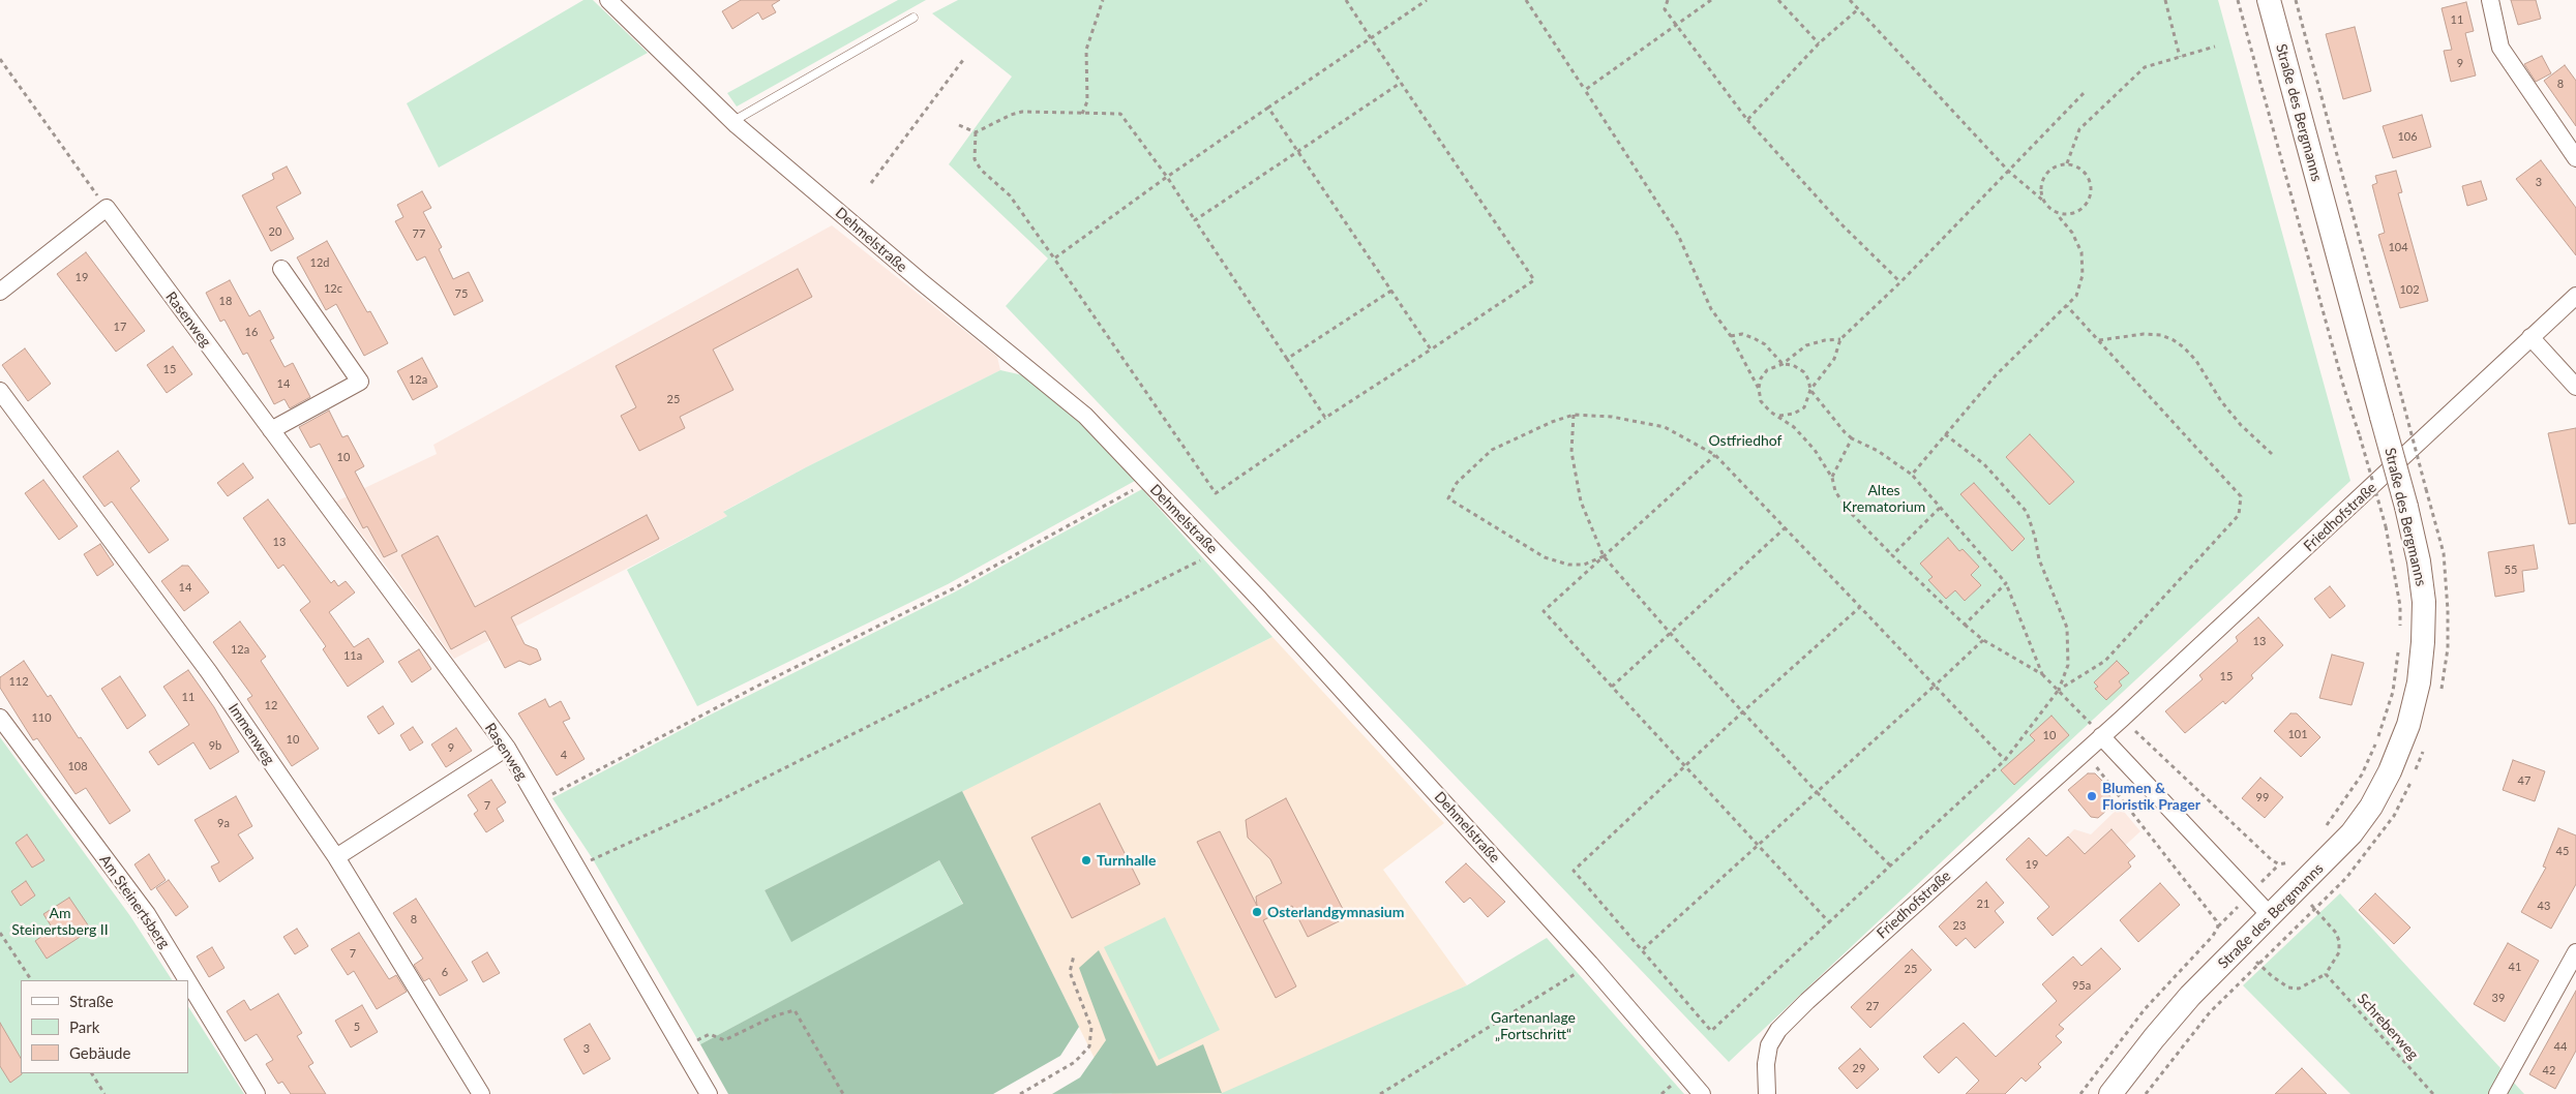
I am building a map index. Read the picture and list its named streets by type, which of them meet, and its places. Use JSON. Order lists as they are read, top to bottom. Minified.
{"streets":{"main road":["Straße des Bergmanns"],"street":["Dehmelstraße","Rasenweg","Friedhofstraße","Immenweg","Am Steinertsberg"],"path":["Schreberweg"]},"parks":["Ostfriedhof","Altes Krematorium","Am Steinertsberg II","Gartenanlage „Fortschritt“"],"places":["Blumen & Floristik Prager","Turnhalle","Osterlandgymnasium"],"house_numbers":["11","9","8","106","3","20","77","104","12d","19","12c","102","75","18","17","16","15","12a","14","25","10","13","55","14","13","12a","11a","15","112","11","12","110","101","10","10","9b","9","4","108","47","99","7","9a","45","19","21","43","8","23","7","41","25","6","95a","39","27","5","44","3","29","42"],"legend":["Straße","Park","Gebäude"]}
